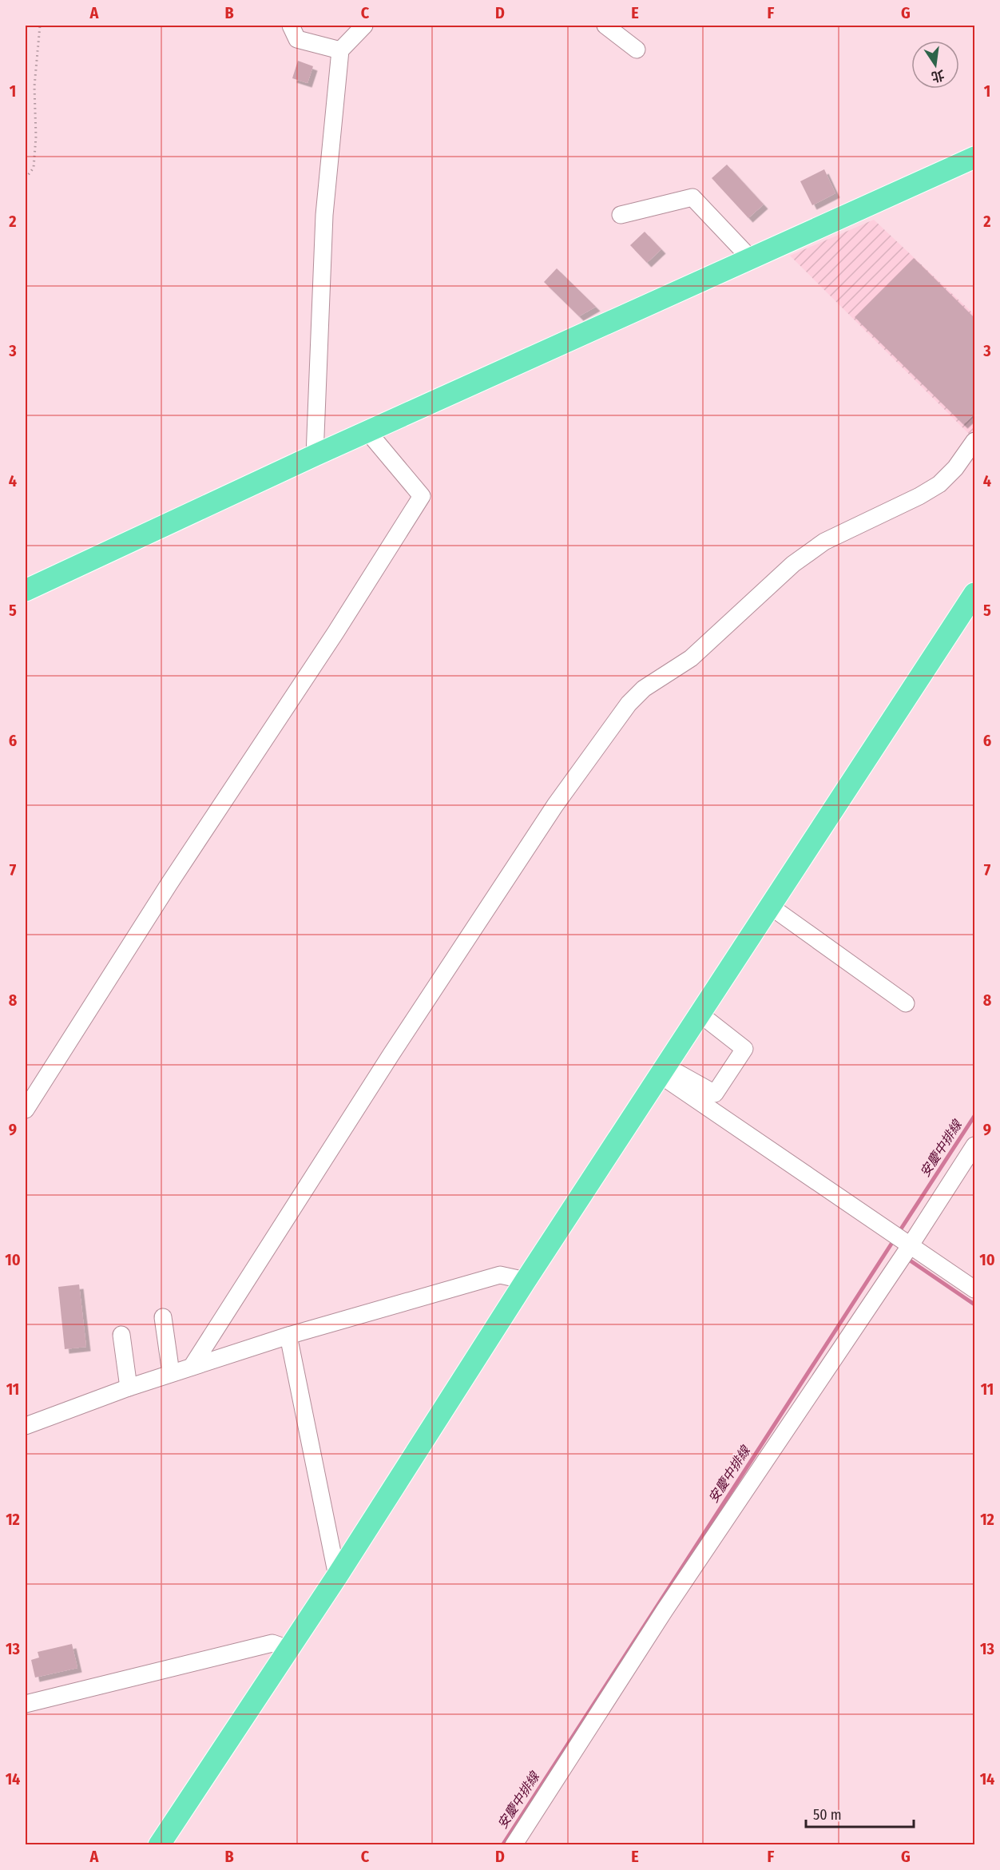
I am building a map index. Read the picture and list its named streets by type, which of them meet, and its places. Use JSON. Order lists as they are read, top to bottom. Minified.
{"water":["安慶中排線"],"scale_bar":"50 m","north":"bottom","grid":{"columns":["A","B","C","D","E","F","G"],"rows":["1","2","3","4","5","6","7","8","9","10","11","12","13","14"]}}
